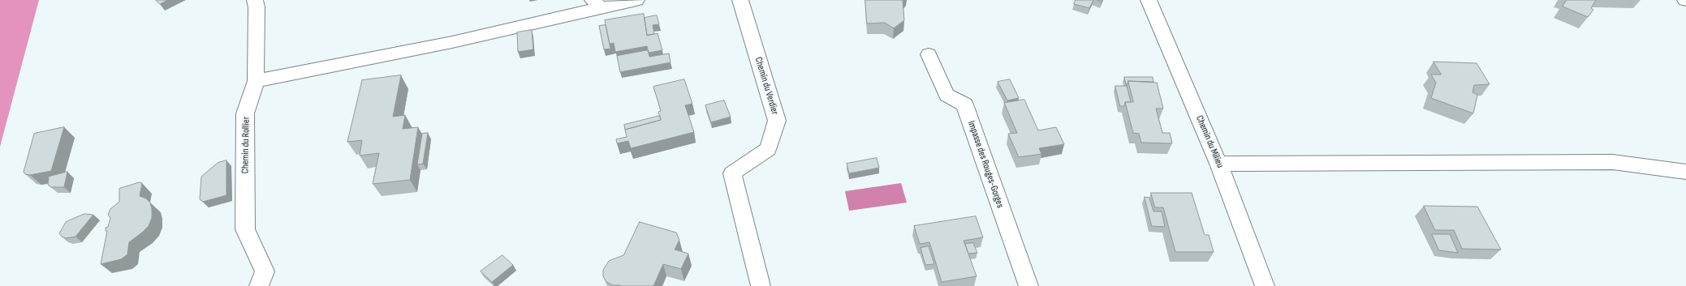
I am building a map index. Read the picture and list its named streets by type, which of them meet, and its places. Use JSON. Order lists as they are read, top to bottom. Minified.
{"streets":{"street":["Chemin du Verdier","Chemin du Milieu","Chemin du Rollier","Impasse des Rouges-Gorges"]}}
